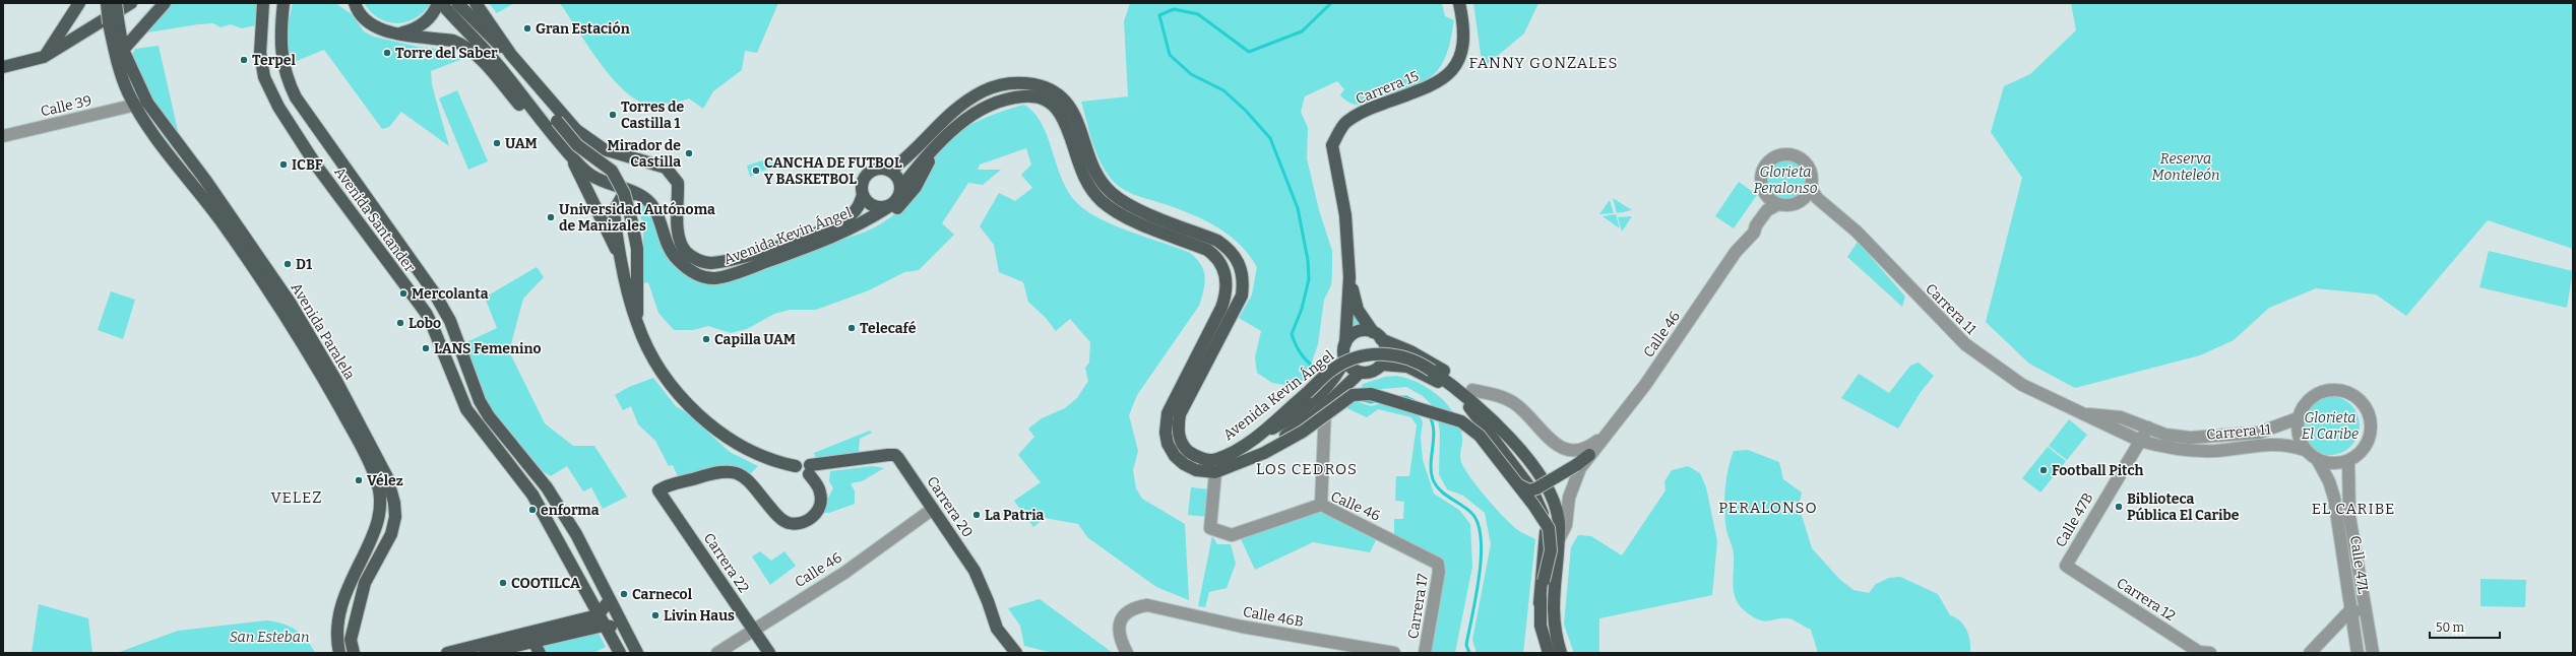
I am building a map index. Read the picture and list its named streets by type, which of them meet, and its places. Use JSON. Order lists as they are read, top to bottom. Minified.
{"streets":{"main road":["Carrera 15","Avenida Santander","Avenida Kevin Ángel","Avenida Paralela","Carrera 20","Carrera 22"],"street":["Calle 39","Carrera 11","Calle 46","Calle 47B","Calle 47L","Carrera 12","Carrera 17","Calle 46B"]},"crossings":[["Calle 39","Avenida Paralela"],["Avenida Kevin Ángel","Calle 46"],["Carrera 11","Calle 46"],["Carrera 11","Calle 47B"],["Carrera 11","Calle 47L"],["Calle 46","Carrera 20"],["Calle 46","Carrera 22"],["Calle 46","Carrera 17"],["Carrera 20","Carrera 22"],["Calle 47B","Carrera 12"]],"districts":["FANNY GONZALES","LOS CEDROS","VELEZ","PERALONSO","EL CARIBE"],"parks":["Reserva Monteleón","Glorieta Peralonso","Glorieta El Caribe","San Esteban"],"places":["Gran Estación","Torre del Saber","Terpel","Torres de Castilla 1","UAM","Mirador de Castilla","ICBF","CANCHA DE FUTBOL Y BASKETBOL","Universidad Autónoma de Manizales","D1","Mercolanta","Lobo","Telecafé","Capilla UAM","LANS Femenino","Football Pitch","Vélez","Biblioteca Pública El Caribe","enforma","La Patria","COOTILCA","Carnecol","Livin Haus"],"scale_bar":"50 m"}
